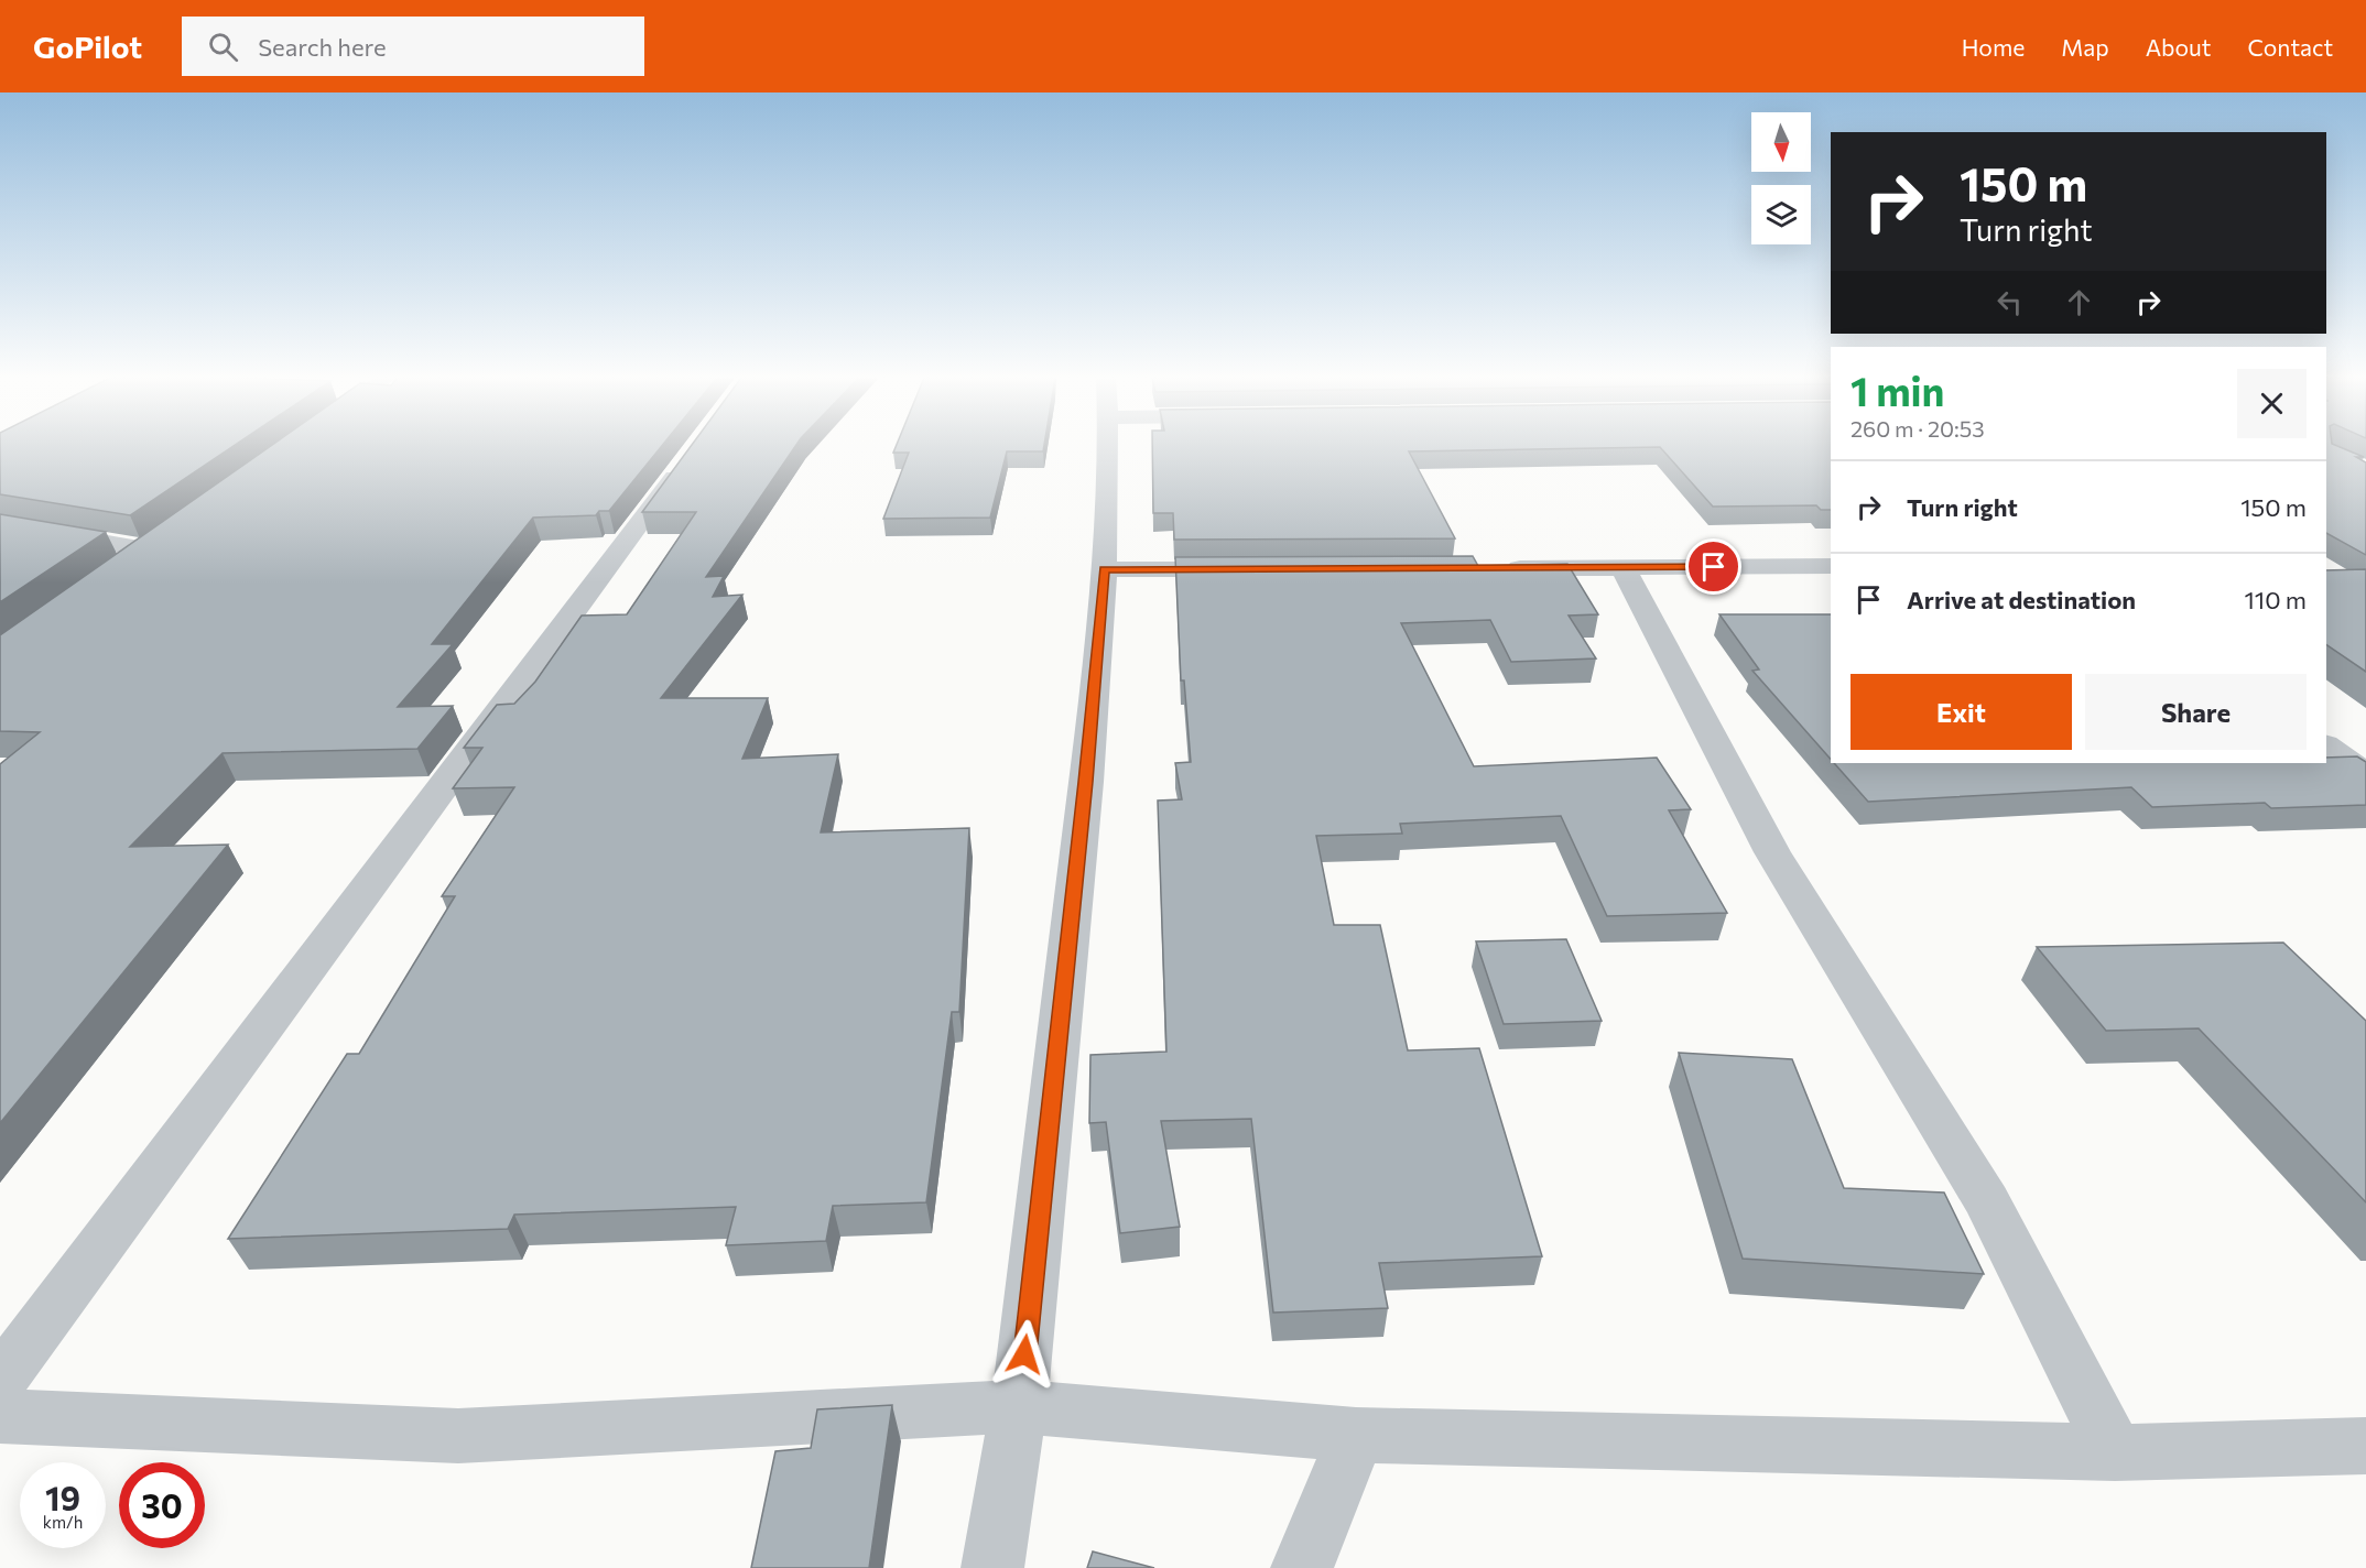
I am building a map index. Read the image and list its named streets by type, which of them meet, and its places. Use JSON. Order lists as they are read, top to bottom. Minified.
{"north":"bottom","page":{"header":"GoPilot","search":"Search here","nav":["Home","Map","About","Contact"],"turn":["150 m","Turn right"],"heading":["1 min","260 m · 20:53"],"list":[{"name":"Turn right","value":"150 m"},{"name":"Arrive at destination","value":"110 m"}],"buttons":["Exit","Share"],"speed":"19 km/h","limit":"30"}}
